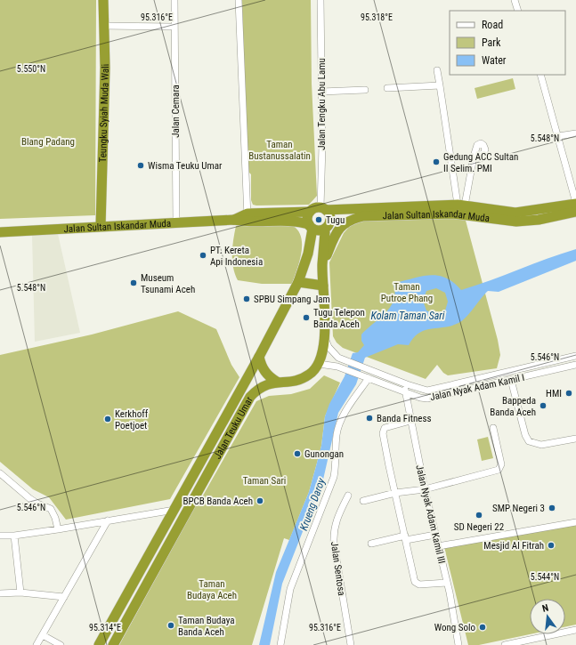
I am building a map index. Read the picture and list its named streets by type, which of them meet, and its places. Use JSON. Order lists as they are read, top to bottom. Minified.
{"streets":{"highway":["Teungku Syiah Muda Wali","Jalan Sultan Iskandar Muda","Jalan Teuku Umar"],"street":["Jalan Tengku Abu Lamu","Jalan Cemara","Jalan Nyak Adam Kamil I","Jalan Nyak Adam Kamil III","Jalan Sentosa"]},"crossings":[["Jalan Tengku Abu Lamu","Jalan Sultan Iskandar Muda"],["Jalan Tengku Abu Lamu","Jalan Teuku Umar"],["Jalan Cemara","Jalan Sultan Iskandar Muda"],["Teungku Syiah Muda Wali","Jalan Sultan Iskandar Muda"],["Jalan Sultan Iskandar Muda","Jalan Teuku Umar"],["Jalan Nyak Adam Kamil I","Jalan Teuku Umar"],["Jalan Nyak Adam Kamil I","Jalan Nyak Adam Kamil III"]],"water":["Kolam Taman Sari","Krueng Daroy"],"parks":["Blang Padang","Taman Bustanussalatin","Taman Putroe Phang","Taman Sari","Taman Budaya Aceh"],"places":["Gedung ACC Sultan II Selim. PMI","Wisma Teuku Umar","Tugu","PT. Kereta Api Indonesia","Museum Tsunami Aceh","SPBU Simpang Jam","Tugu Telepon Banda Aceh","HMI","Bappeda Banda Aceh","Banda Fitness","Kerkhoff Poetjoet","Gunongan","BPCB Banda Aceh","SMP Negeri 3","SD Negeri 22","Mesjid Al Fitrah","Taman Budaya Banda Aceh","Wong Solo"],"legend":["Road","Park","Water"],"north":"top","coordinates":["95.316°E","95.318°E","5.550°N","5.548°N","5.546°N","5.544°N","95.314°E"]}
